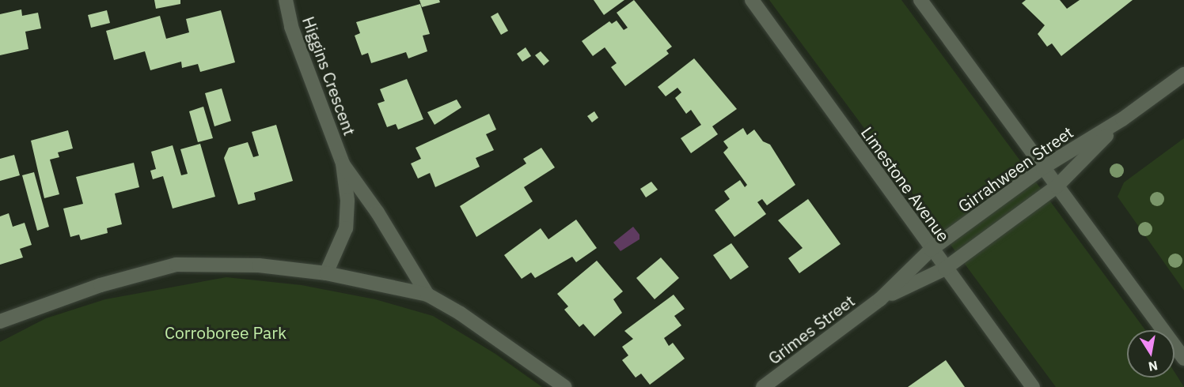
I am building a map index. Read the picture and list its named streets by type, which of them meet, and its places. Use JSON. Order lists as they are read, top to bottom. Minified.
{"streets":{"street":["Higgins Crescent","Girrahween Street","Limestone Avenue","Grimes Street"]},"crossings":[["Girrahween Street","Limestone Avenue"],["Girrahween Street","Grimes Street"],["Limestone Avenue","Grimes Street"]],"parks":["Corroboree Park"],"north":"bottom"}
